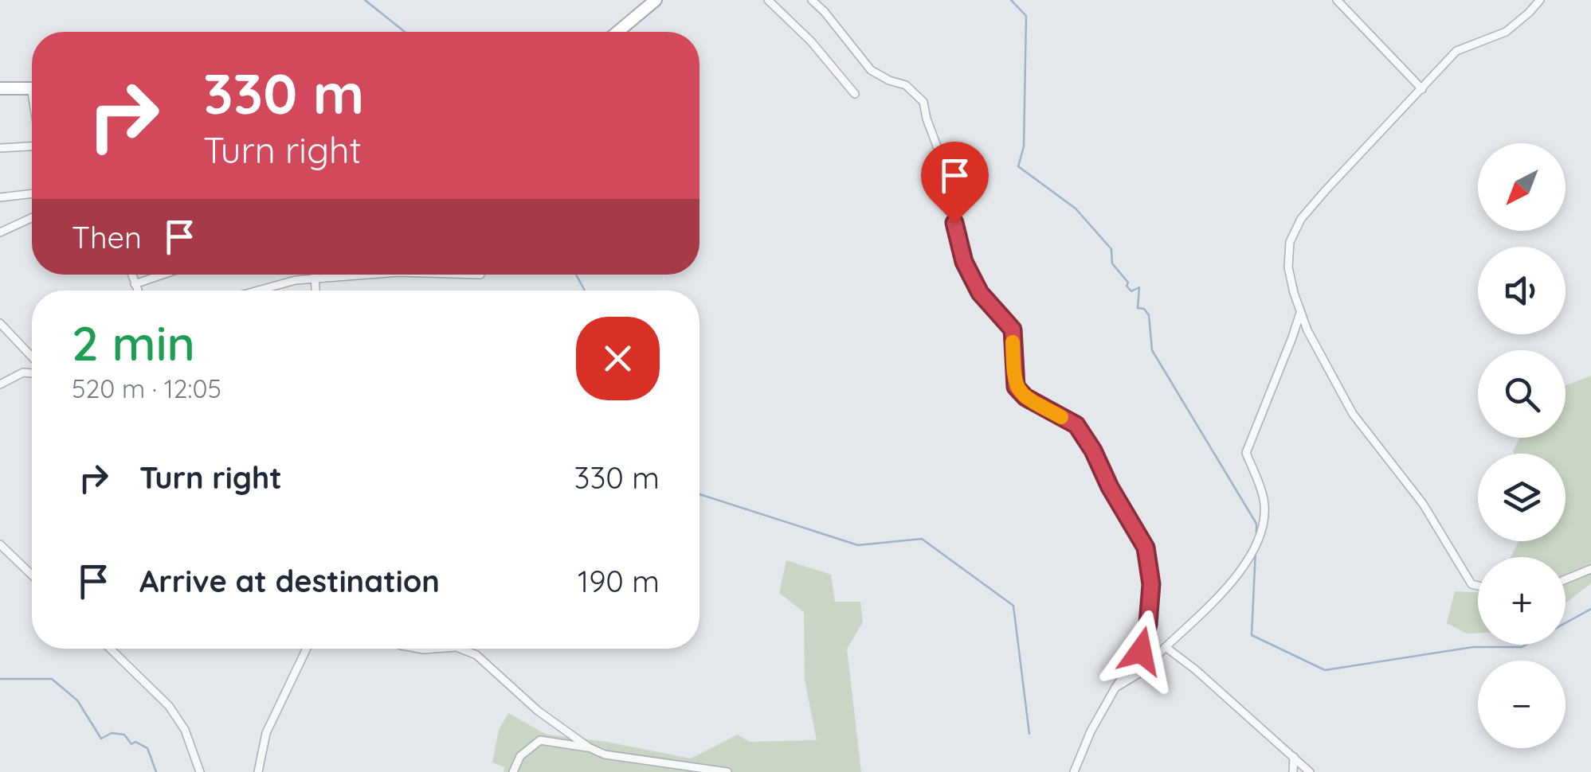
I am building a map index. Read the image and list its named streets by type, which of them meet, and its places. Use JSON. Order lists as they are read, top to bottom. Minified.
{"north":"bottom left","page":{"turn":["330 m","Turn right"],"map_buttons":["+","−"],"then":"Then","heading":["2 min","520 m · 12:05"],"list":[{"name":"Turn right","value":"330 m"},{"name":"Arrive at destination","value":"190 m"}]}}
